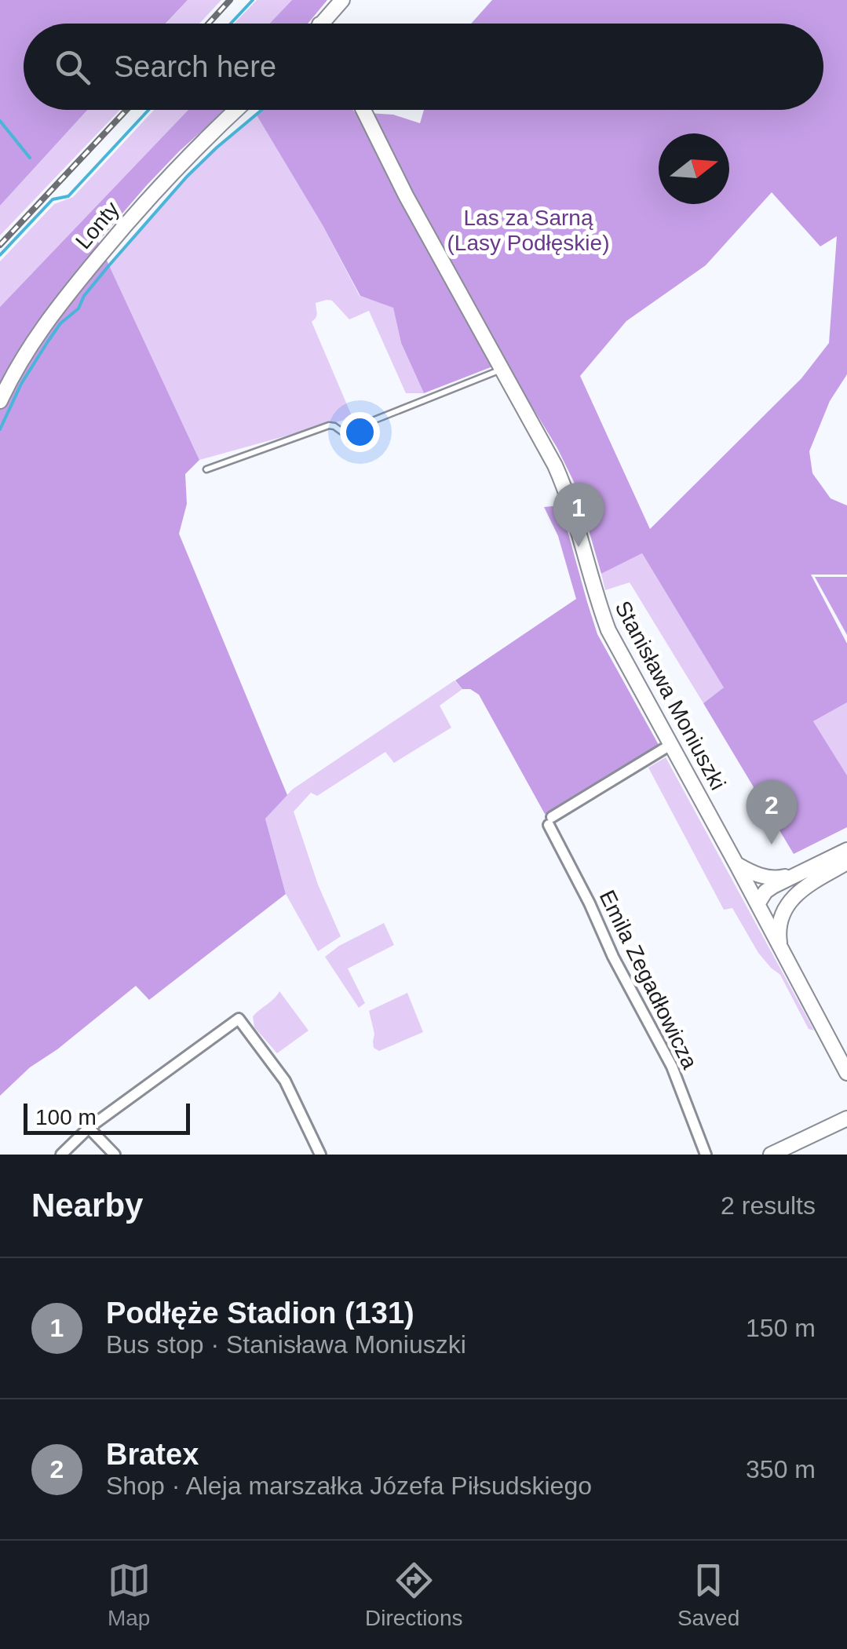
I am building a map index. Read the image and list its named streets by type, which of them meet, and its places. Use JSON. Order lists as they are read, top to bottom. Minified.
{"streets":{"street":["Lonty","Stanisława Moniuszki","Emila Zegadłowicza"]},"crossings":[["Stanisława Moniuszki","Emila Zegadłowicza"]],"parks":["Las za Sarną (Lasy Podłęskie)"],"scale_bar":"100 m","north":"right","page":{"search":"Search here","pins":["1","2"],"scale":"100 m","heading":["Nearby","2 results"],"list":[{"mark":"1","name":"Podłęże Stadion (131)","note":"Bus stop · Stanisława Moniuszki","value":"150 m"},{"mark":"2","name":"Bratex","note":"Shop · Aleja marszałka Józefa Piłsudskiego","value":"350 m"}],"nav":["Map","Directions","Saved"]}}
